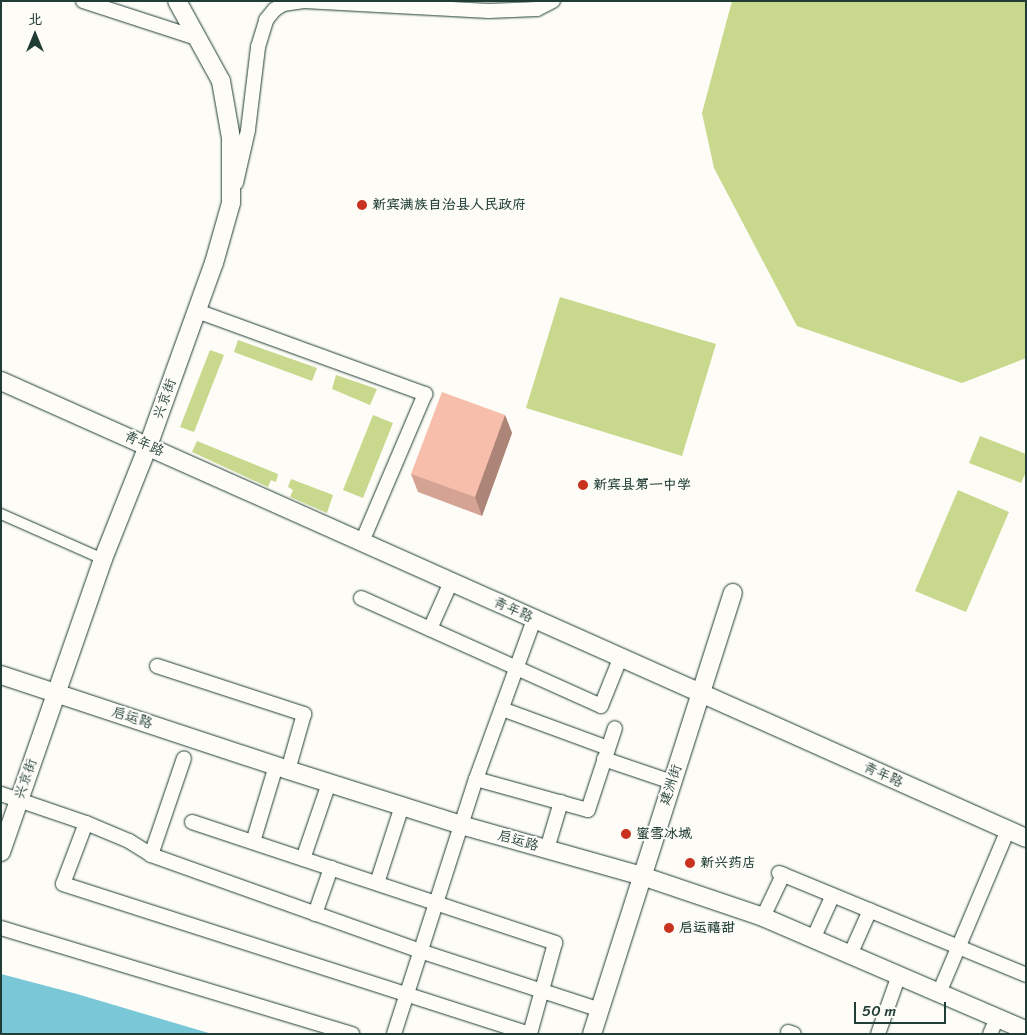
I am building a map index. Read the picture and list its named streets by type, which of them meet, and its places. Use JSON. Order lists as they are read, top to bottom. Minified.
{"streets":{"street":["兴京街","青年路","启运路","建洲街"]},"crossings":[["兴京街","青年路"],["兴京街","启运路"],["青年路","建洲街"],["启运路","建洲街"]],"places":["新宾满族自治县人民政府","新宾县第一中学","蜜雪冰城","新兴药店","启运禧甜"],"scale_bar":"50 m","north":"top"}
